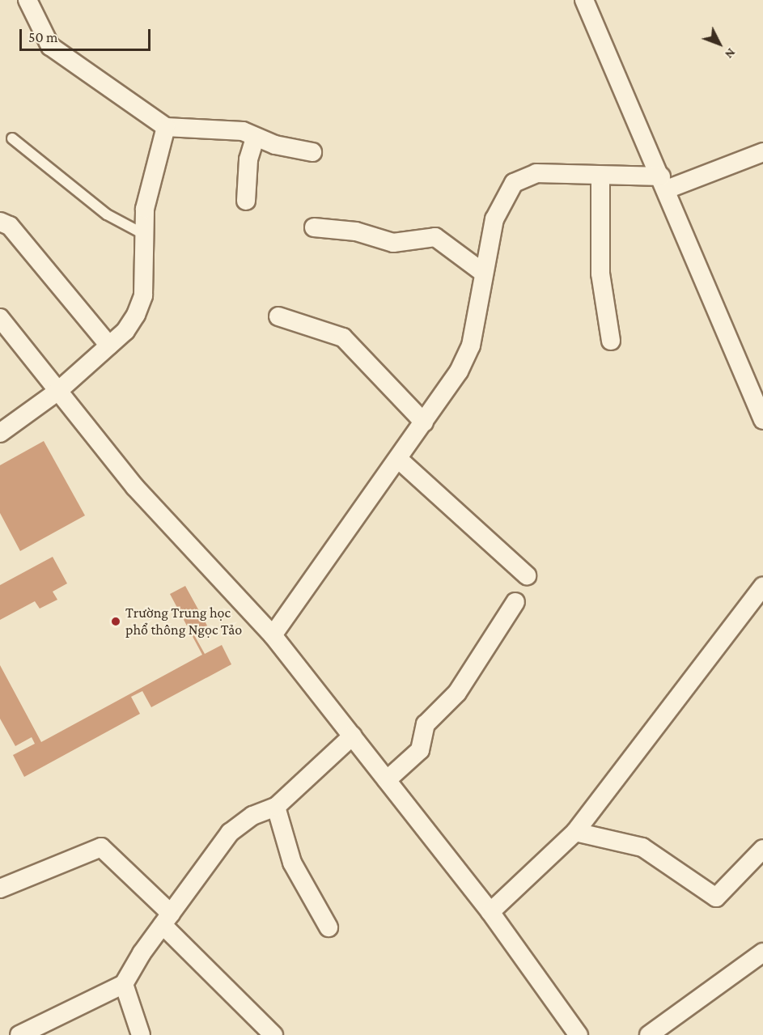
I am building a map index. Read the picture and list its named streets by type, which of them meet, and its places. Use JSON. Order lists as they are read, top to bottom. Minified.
{"places":["Trường Trung học phổ thông Ngọc Tảo"],"scale_bar":"50 m","north":"bottom right"}
